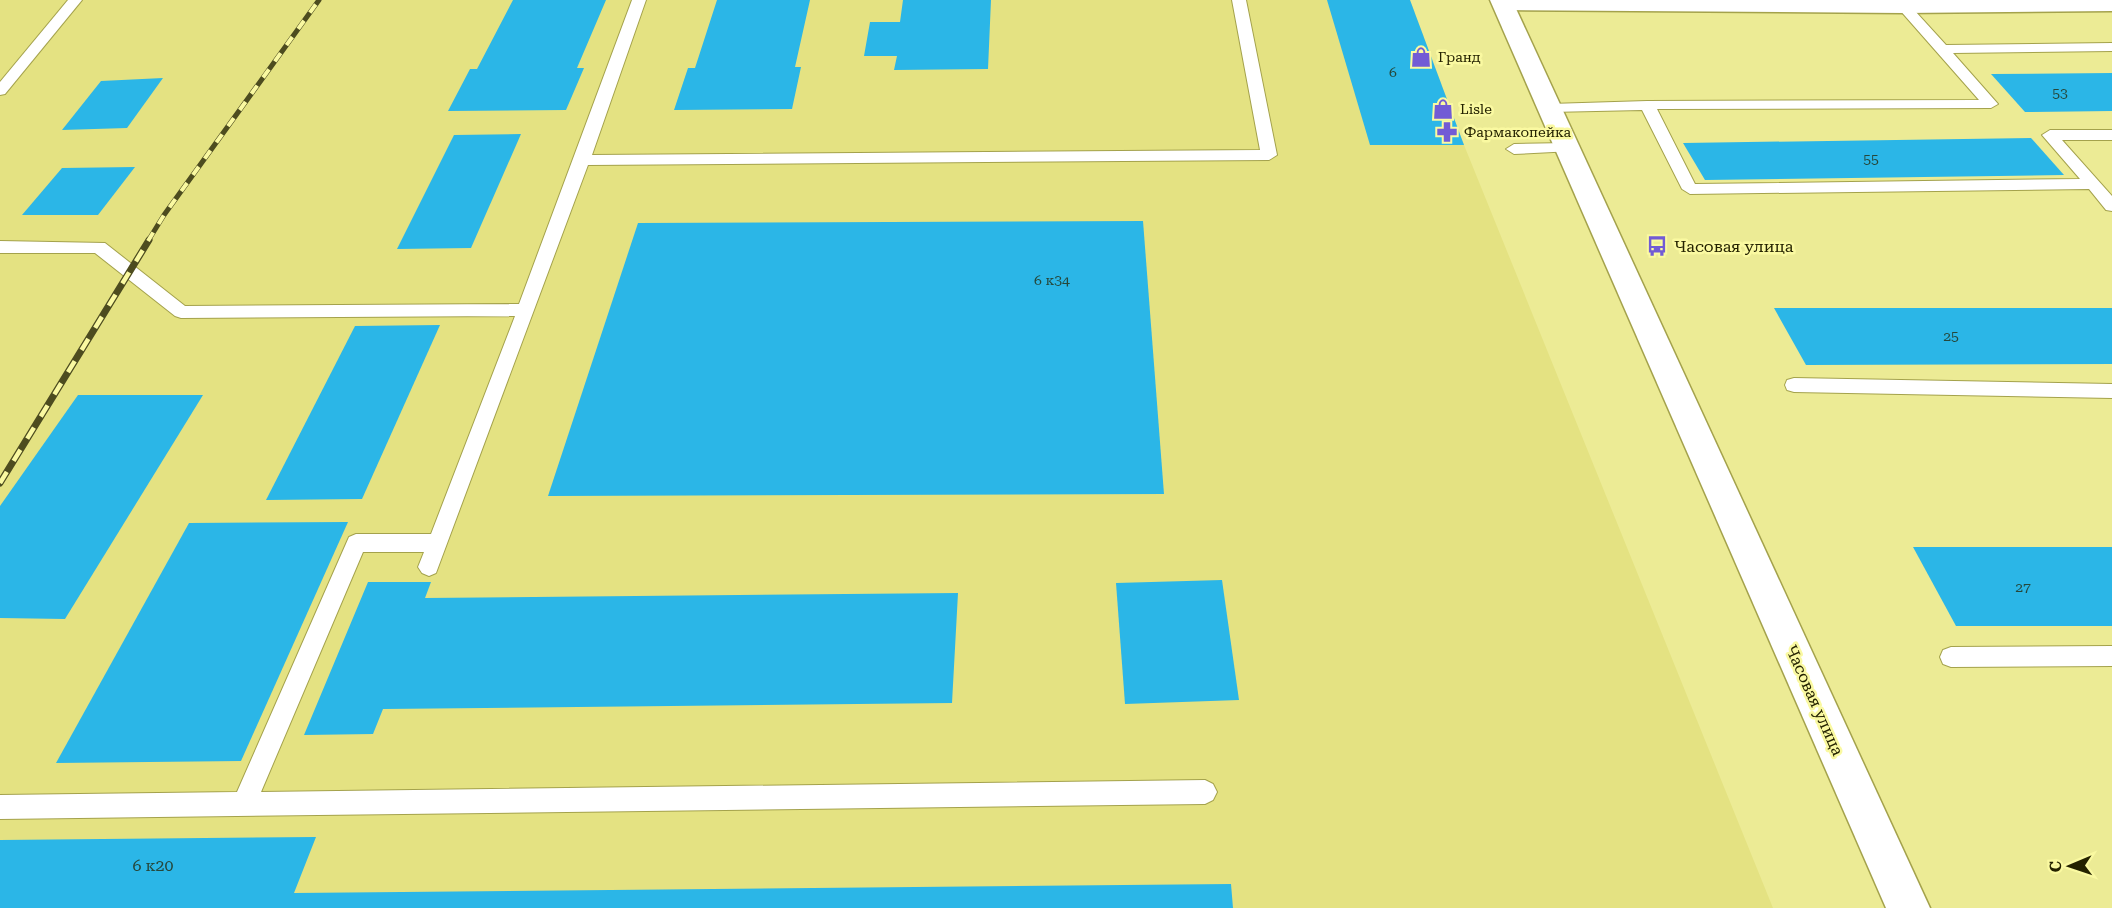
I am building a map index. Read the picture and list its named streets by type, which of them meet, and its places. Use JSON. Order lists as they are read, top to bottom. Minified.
{"streets":{"main road":["Часовая улица"]},"places":{"shop":["Гранд","Lisle"],"pharmacy":["Фармакопейка"],"bus stop":["Часовая улица"]},"house_numbers":["6","53","55","6 к34","25","27","6 к20"],"north":"left"}
